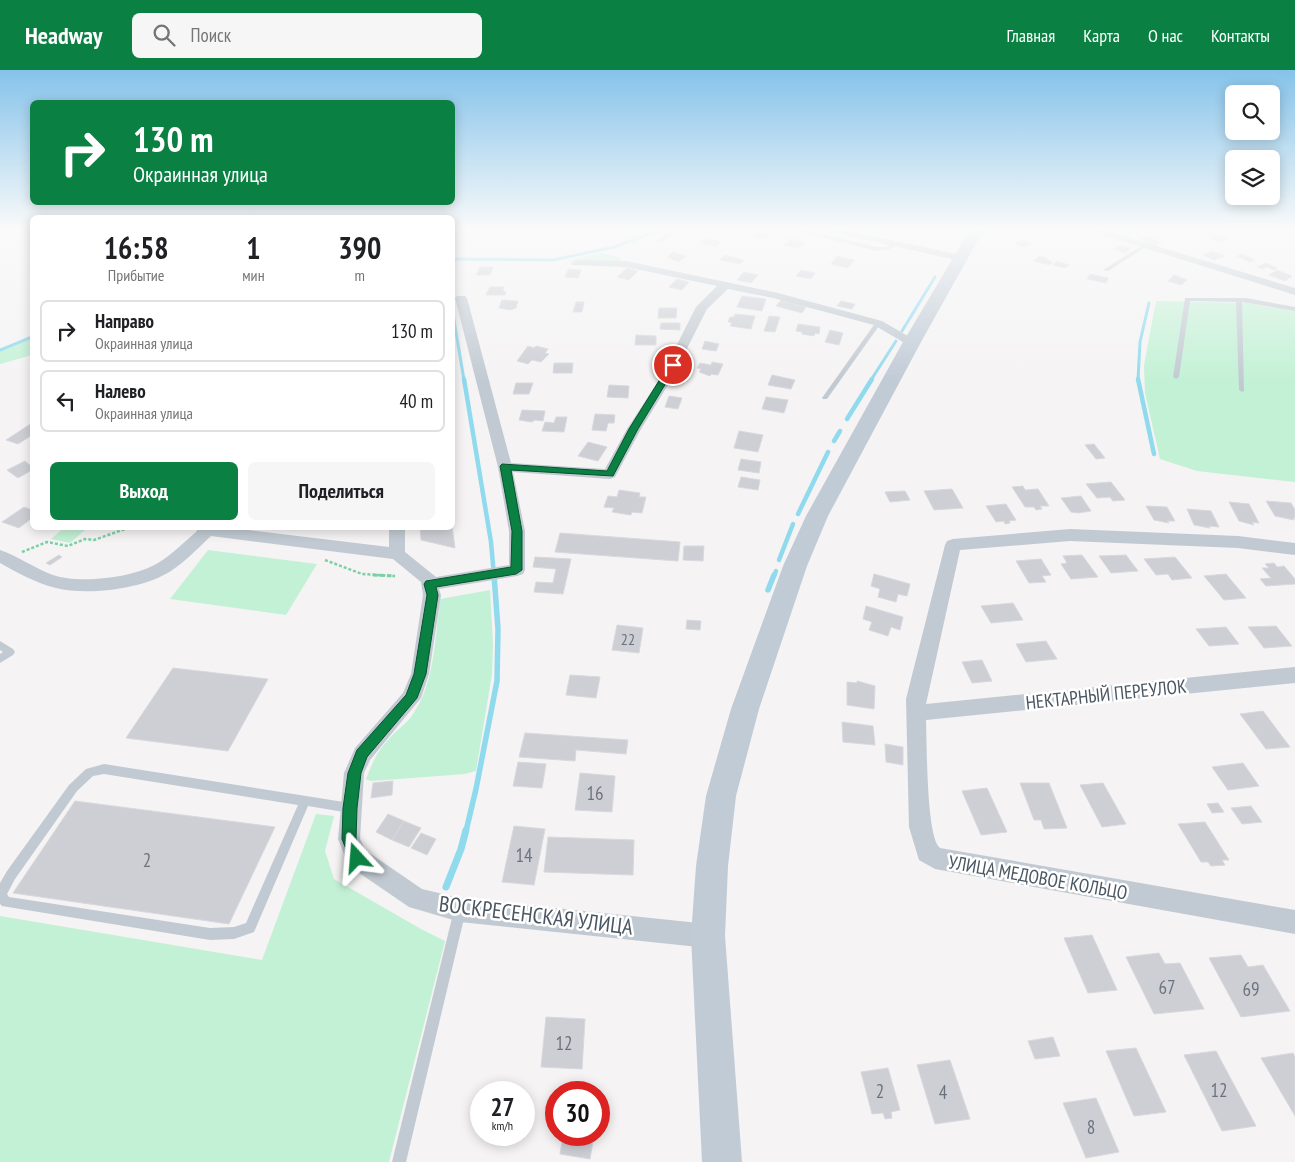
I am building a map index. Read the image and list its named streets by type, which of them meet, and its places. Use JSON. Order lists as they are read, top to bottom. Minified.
{"streets":{"street":["НЕКТАРНЫЙ ПЕРЕУЛОК","УЛИЦА МЕДОВОЕ КОЛЬЦО","ВОСКРЕСЕНСКАЯ УЛИЦА"]},"crossings":[["НЕКТАРНЫЙ ПЕРЕУЛОК","УЛИЦА МЕДОВОЕ КОЛЬЦО"]],"house_numbers":["22","16","14","2","67","69","12","12","2","4","8"],"page":{"header":"Headway","search":"Поиск","nav":["Главная","Карта","О нас","Контакты"],"turn":["130 m","Окраинная улица"],"eta":["16:58","Прибытие","1","мин","390","m"],"list":[{"name":"Направо","note":"Окраинная улица","value":"130 m"},{"name":"Налево","note":"Окраинная улица","value":"40 m"}],"buttons":["Выход","Поделиться"],"speed":"27 km/h","limit":"30"}}
